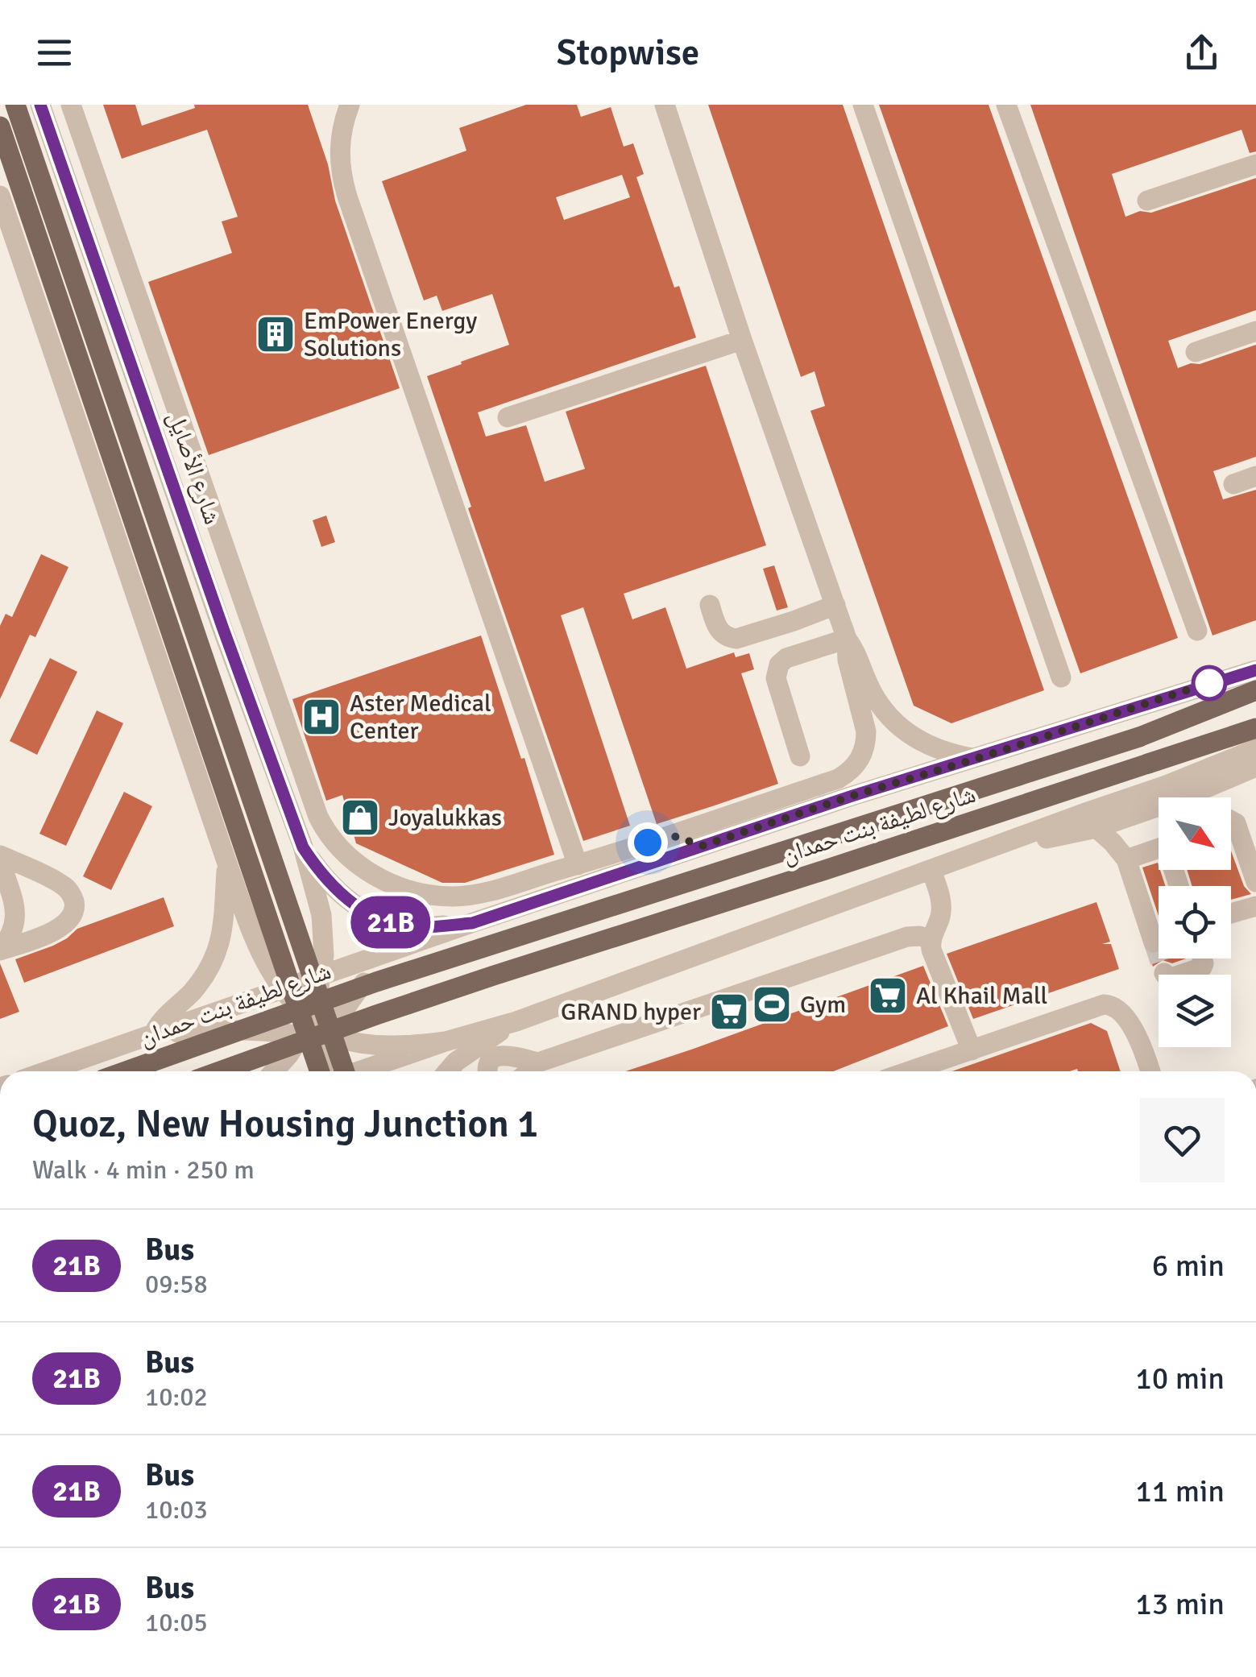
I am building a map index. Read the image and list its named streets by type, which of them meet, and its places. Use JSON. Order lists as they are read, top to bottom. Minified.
{"streets":{"main road":["شارع لطيفة بنت حمدان"],"street":["شارع الأصايل"]},"places":{"building":["EmPower Energy Solutions"],"hospital":["Aster Medical Center"],"shop":["Joyalukkas"],"supermarket":["Al Khail Mall","GRAND hyper"],"sports":["Gym"]},"lines":["bus line 21B"],"north":"bottom right","page":{"header":"Stopwise","on_map":"21B","heading":["Quoz, New Housing Junction 1","Walk · 4 min · 250 m"],"list":[{"mark":"21B","name":"Bus","note":"09:58","value":"6 min"},{"mark":"21B","name":"Bus","note":"10:02","value":"10 min"},{"mark":"21B","name":"Bus","note":"10:03","value":"11 min"},{"mark":"21B","name":"Bus","note":"10:05","value":"13 min"}]}}
